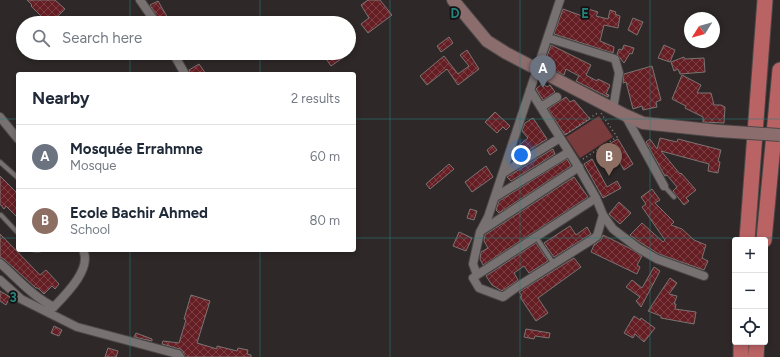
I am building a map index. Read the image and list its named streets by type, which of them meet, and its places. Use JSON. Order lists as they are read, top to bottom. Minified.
{"north":"bottom left","page":{"search":"Search here","pins":["A","B"],"heading":["Nearby","2 results"],"list":[{"mark":"A","name":"Mosquée Errahmne","note":"Mosque","value":"60 m"},{"mark":"B","name":"Ecole Bachir Ahmed","note":"School","value":"80 m"}],"map_buttons":["+","−"]},"grid":{"columns":["D","E"],"rows":["3"]}}
